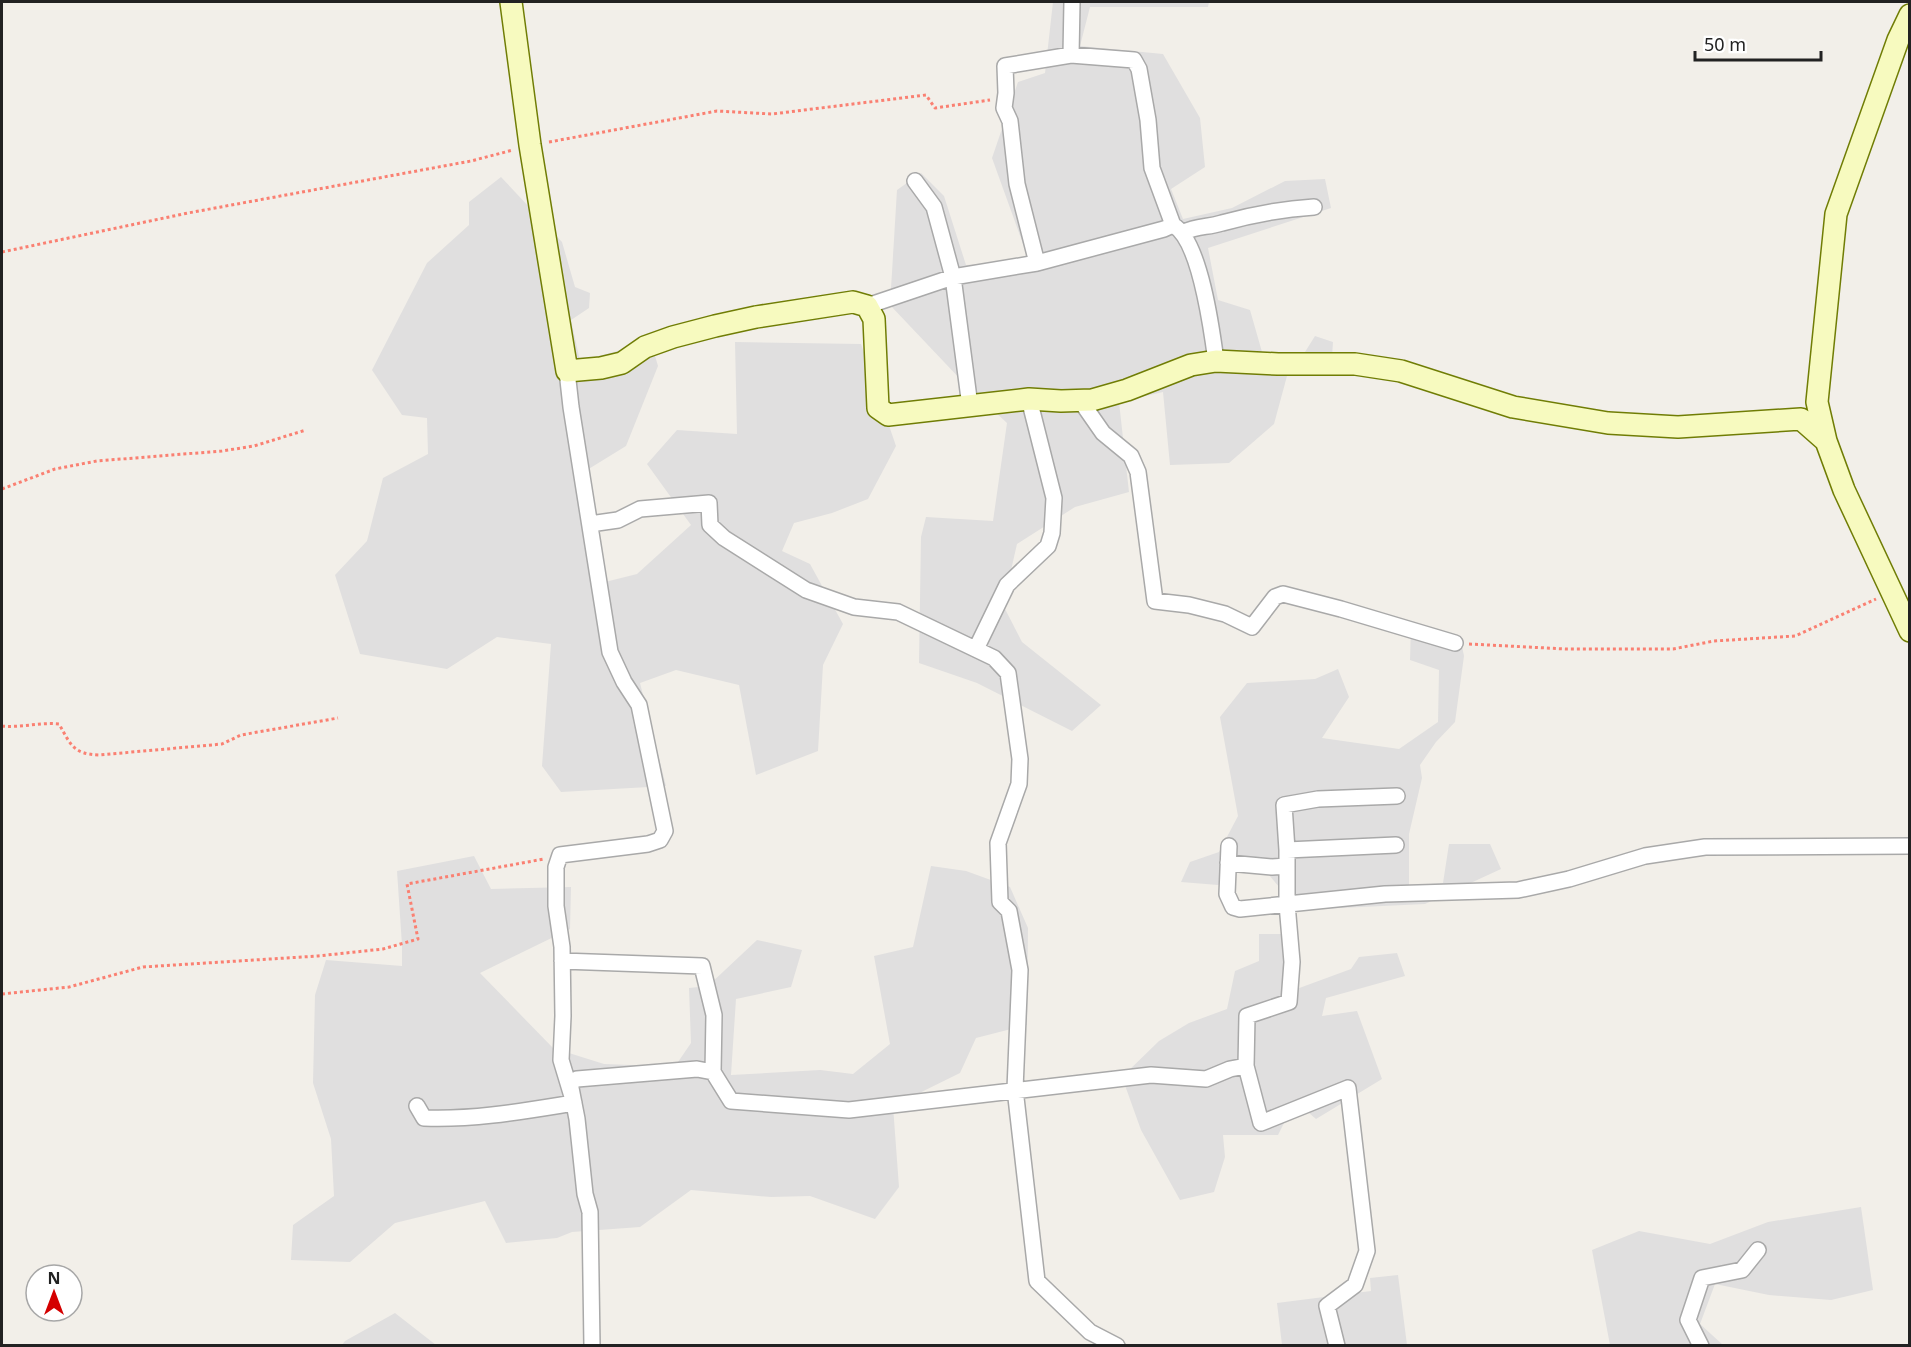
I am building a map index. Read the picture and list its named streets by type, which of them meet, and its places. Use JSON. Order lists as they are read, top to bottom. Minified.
{"scale_bar":"50 m","north":"top"}
